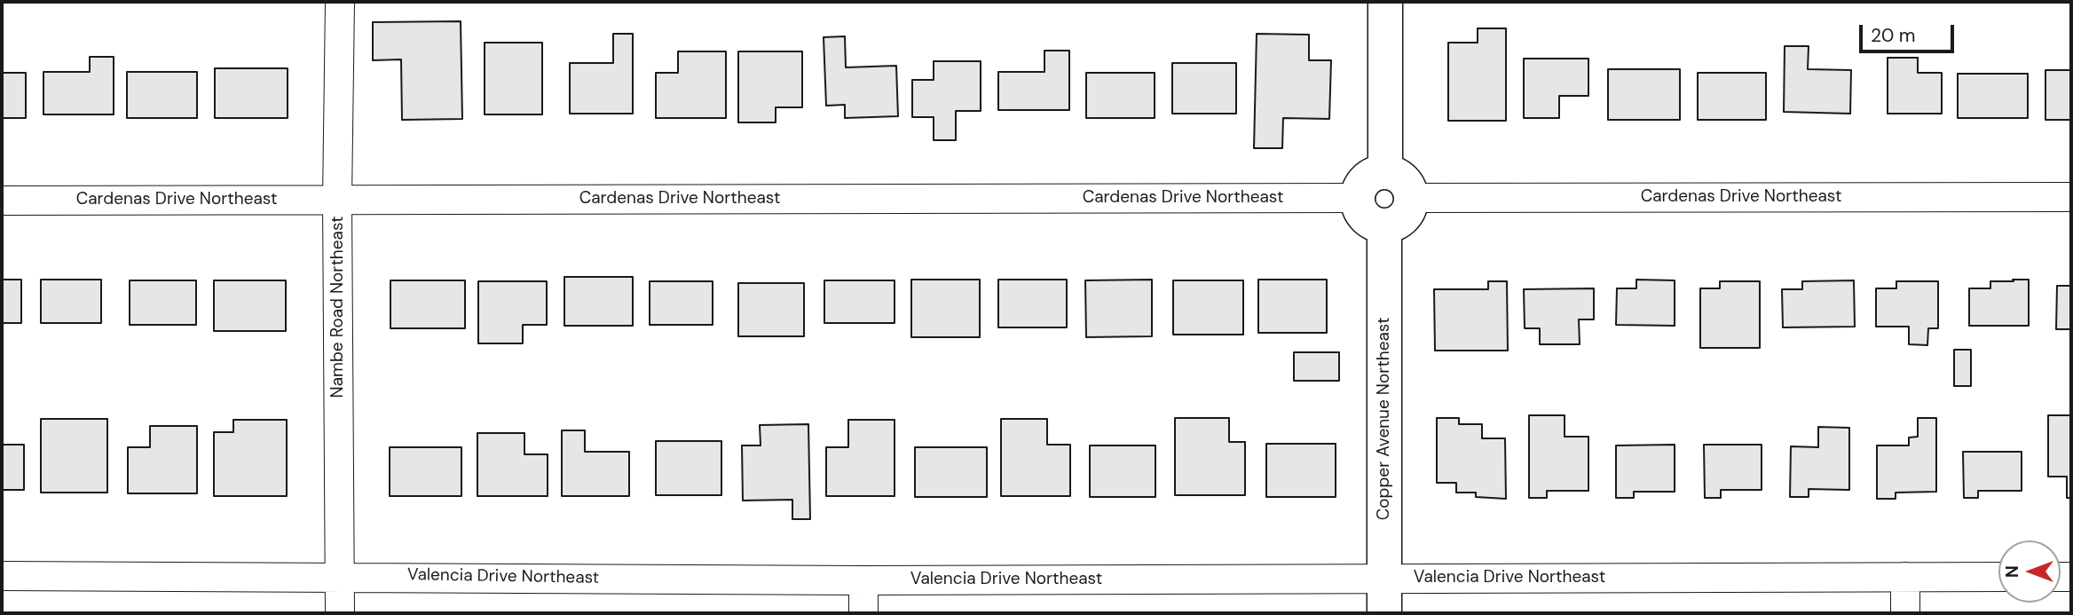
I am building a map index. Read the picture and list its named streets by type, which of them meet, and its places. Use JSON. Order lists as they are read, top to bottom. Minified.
{"streets":{"street":["Cardenas Drive Northeast","Nambe Road Northeast","Copper Avenue Northeast","Valencia Drive Northeast"]},"crossings":[["Cardenas Drive Northeast","Nambe Road Northeast"],["Cardenas Drive Northeast","Copper Avenue Northeast"],["Nambe Road Northeast","Valencia Drive Northeast"],["Copper Avenue Northeast","Valencia Drive Northeast"]],"scale_bar":"20 m","north":"left"}
